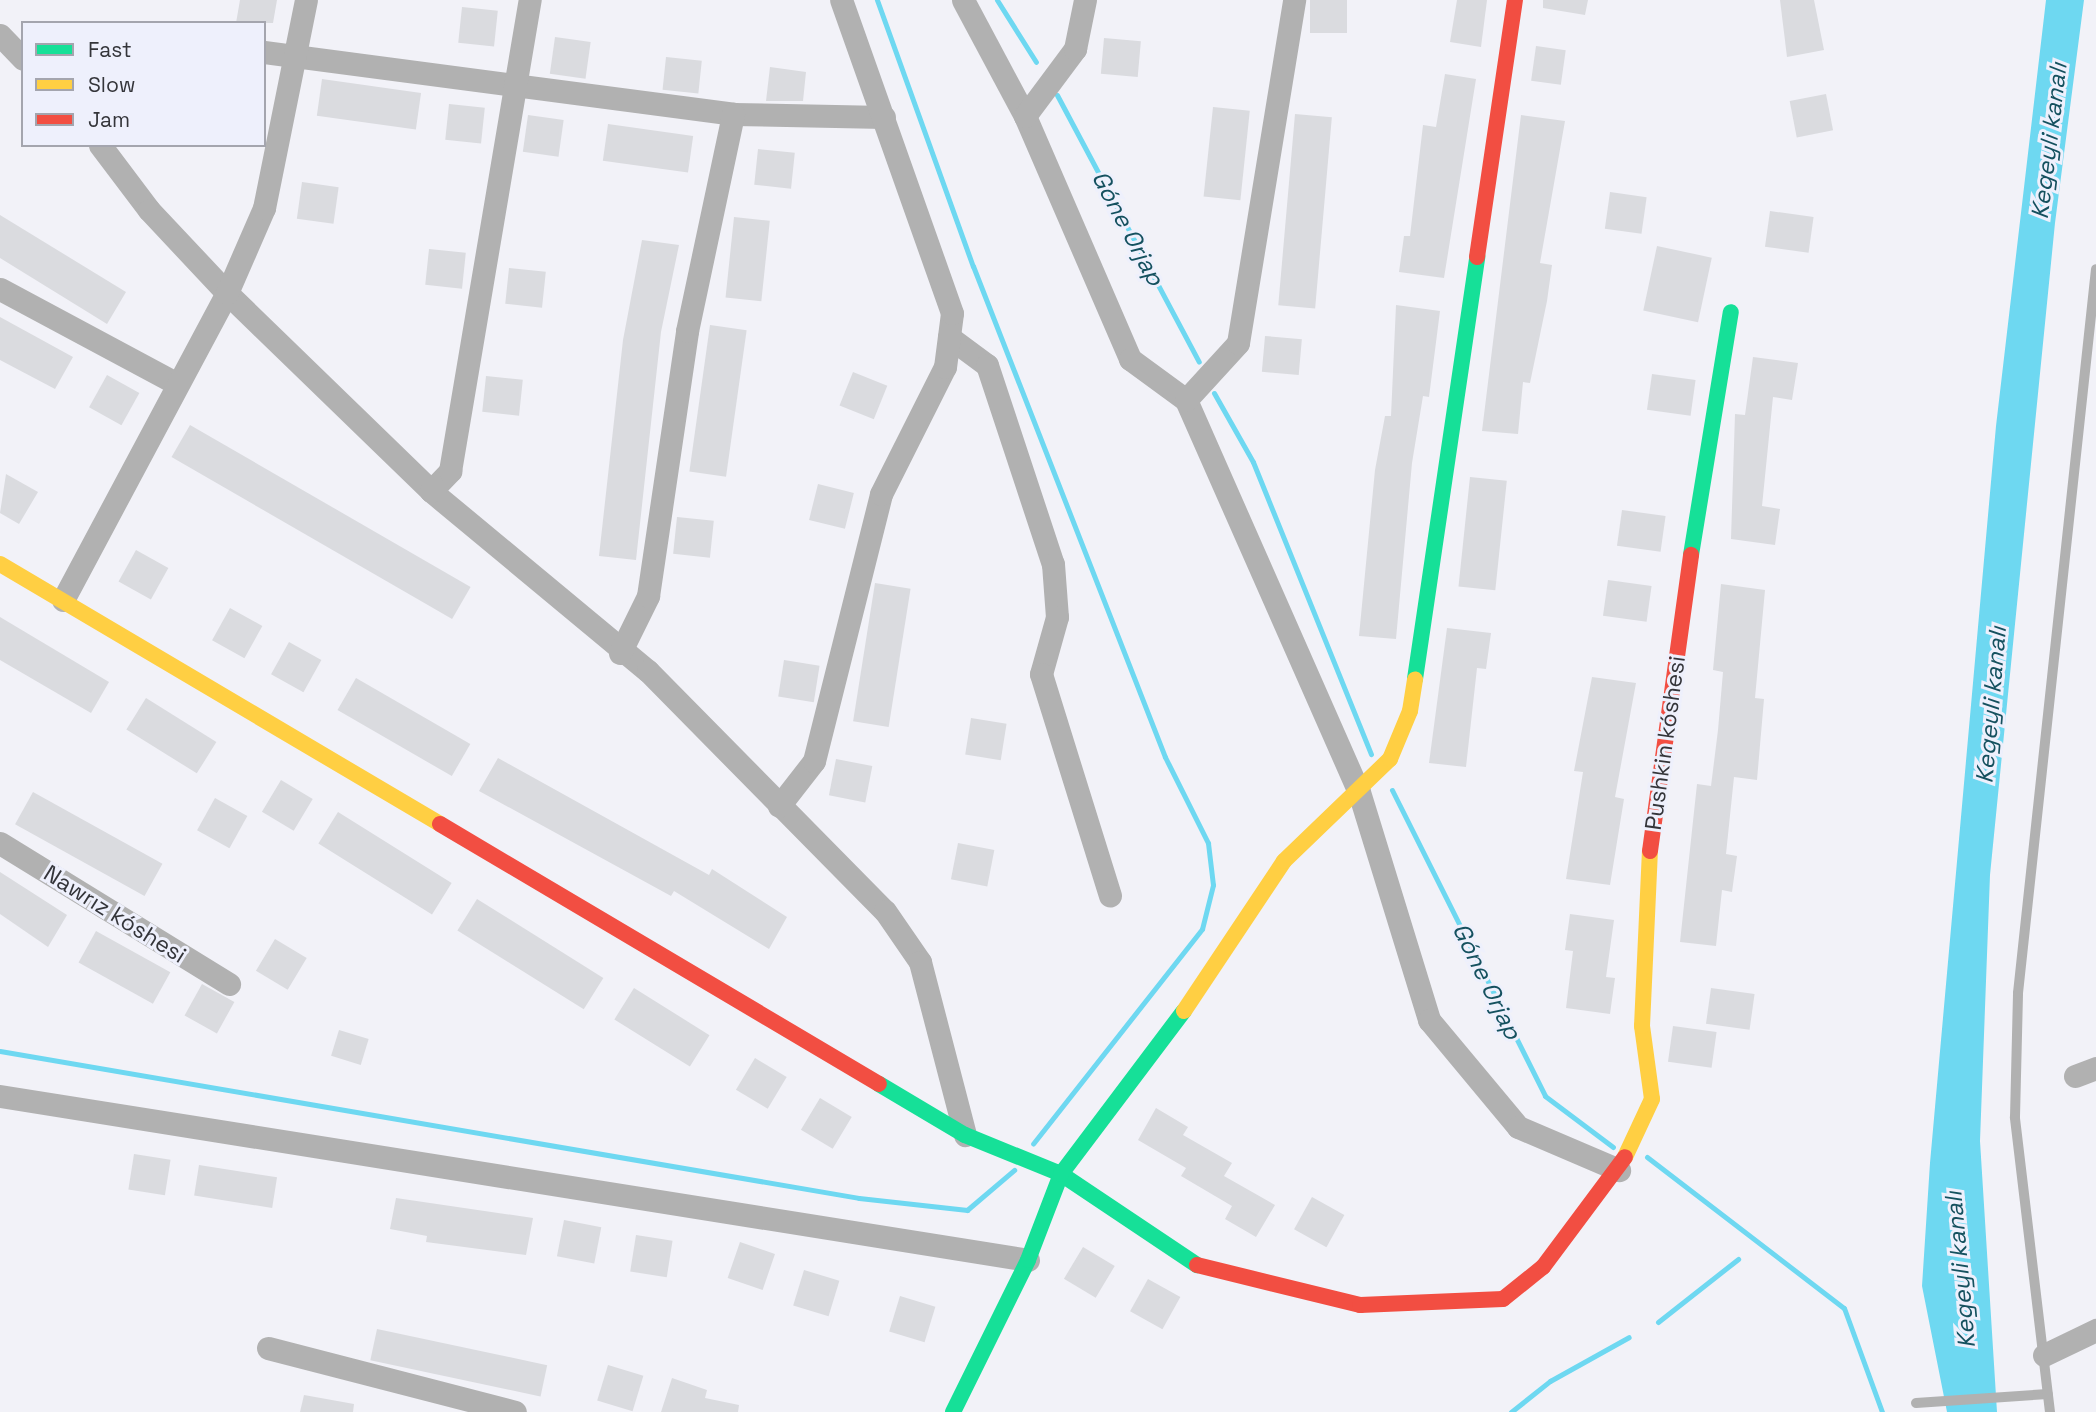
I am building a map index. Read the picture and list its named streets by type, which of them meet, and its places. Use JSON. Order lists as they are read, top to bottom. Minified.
{"streets":{"street":["Pushkin kóshesi","Nawrız kóshesi"]},"water":["Kegeyli kanalı","Góne Orjap"],"legend":["Fast","Slow","Jam"]}
